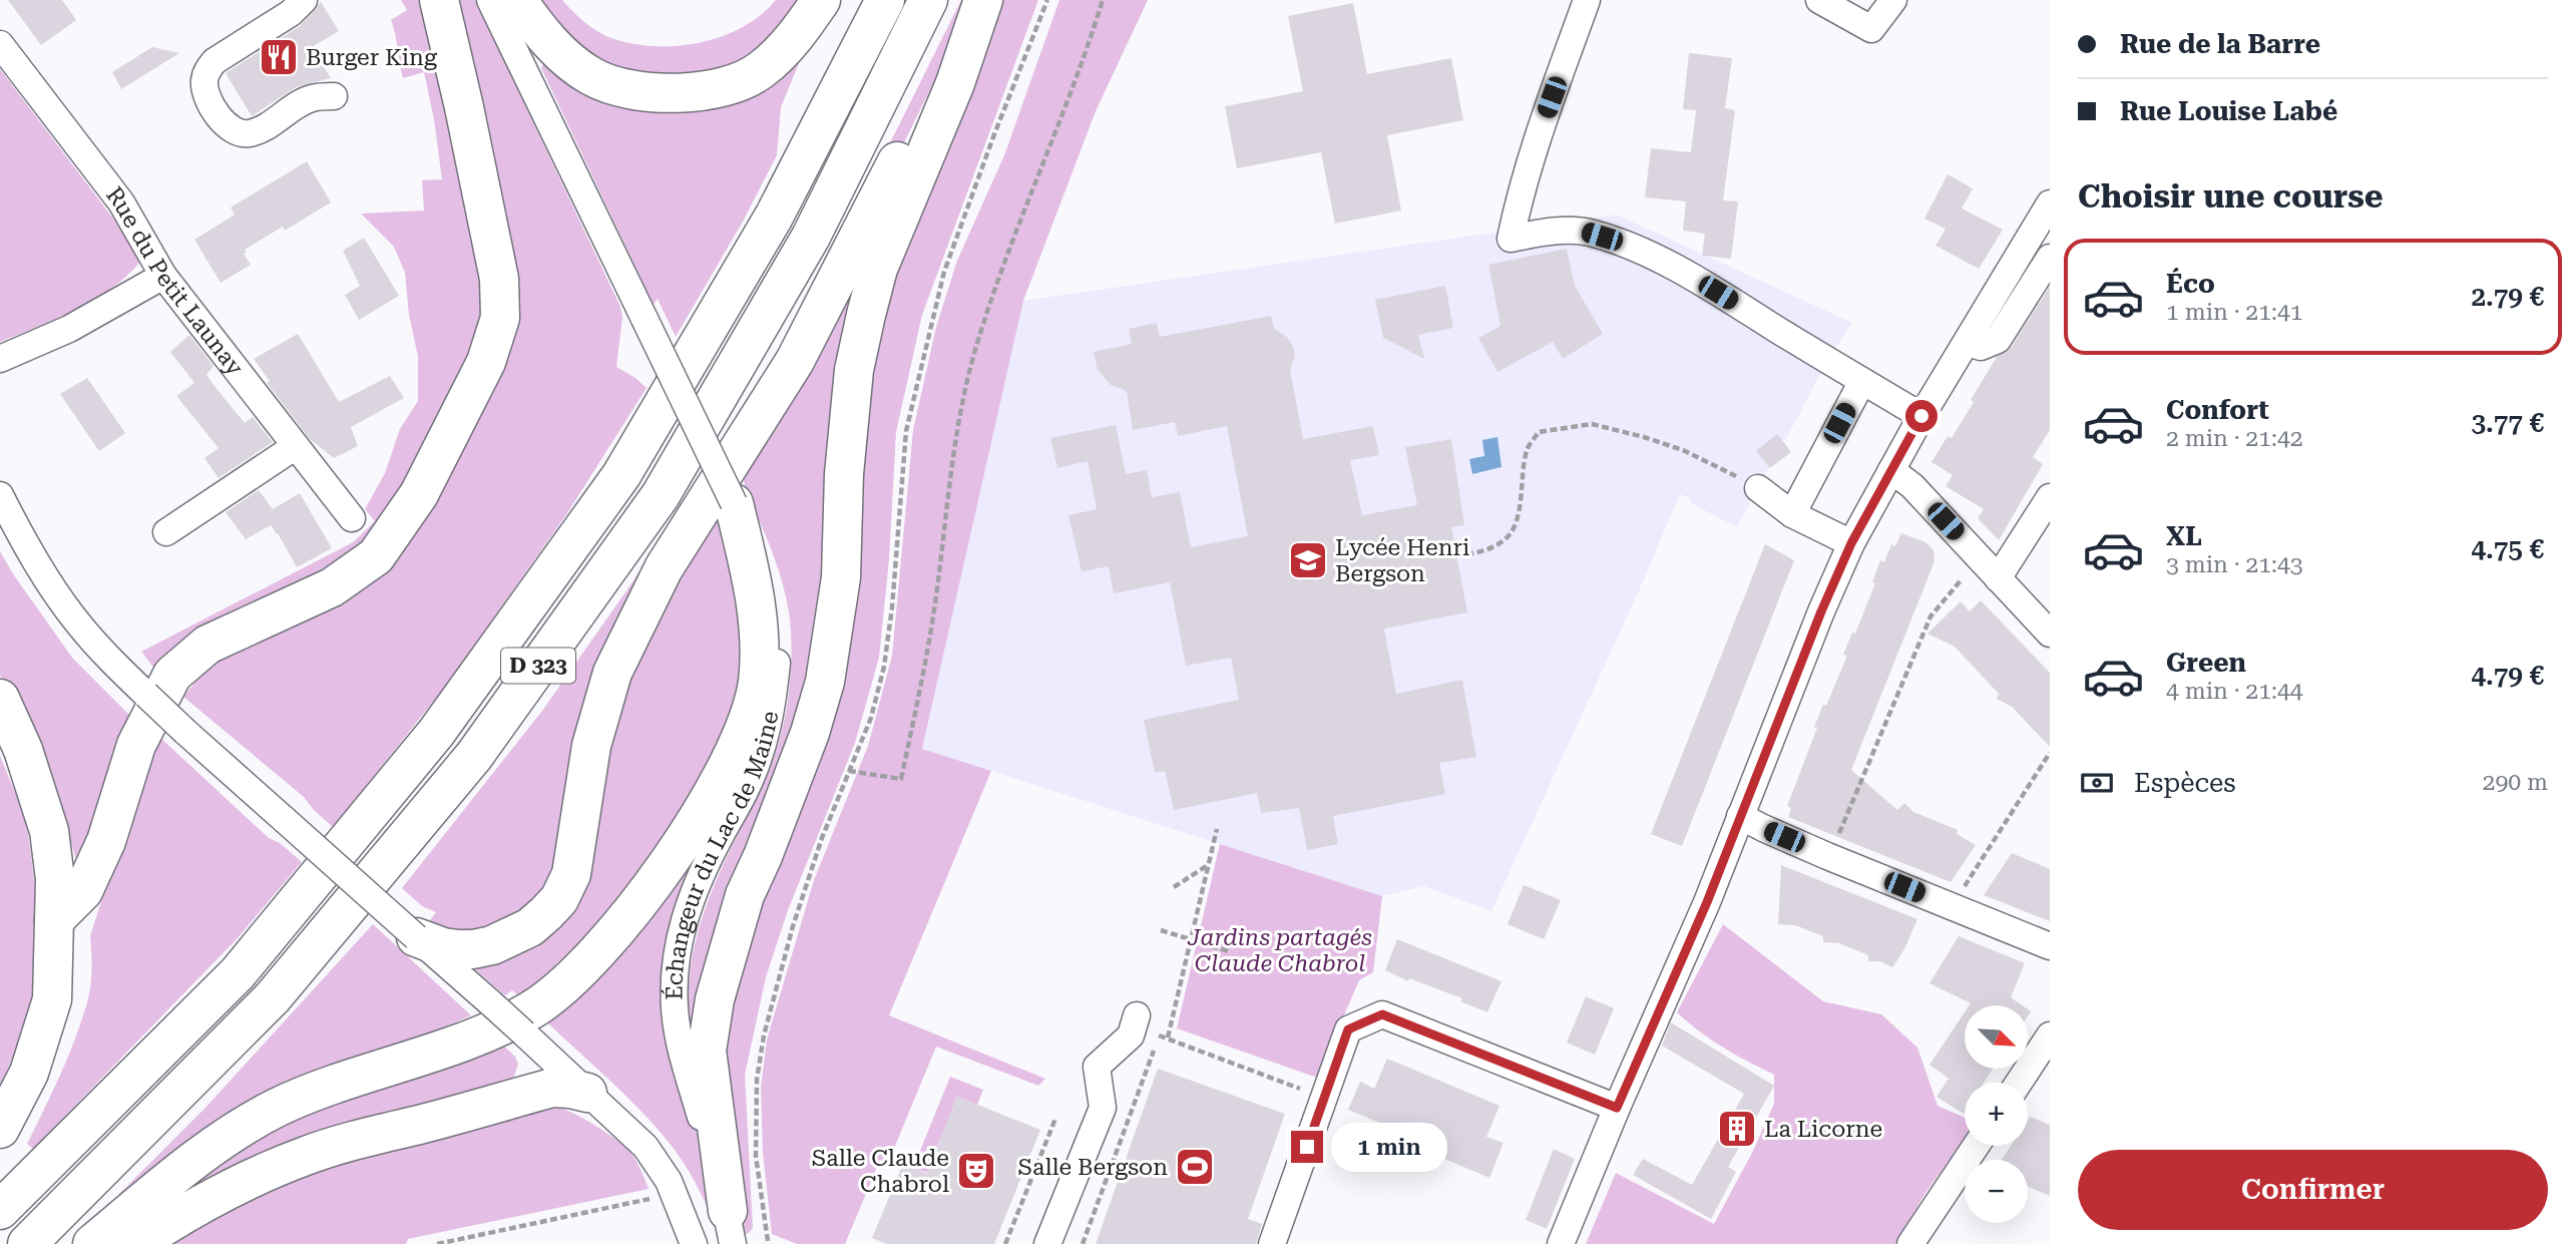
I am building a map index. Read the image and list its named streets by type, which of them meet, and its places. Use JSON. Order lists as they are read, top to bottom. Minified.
{"streets":{"highway":["D 323"],"street":["Rue du Petit Launay","Échangeur du Lac de Maine"]},"parks":["Jardins partagés Claude Chabrol"],"places":{"restaurant":["Burger King"],"school or university":["Lycée Henri Bergson"],"building":["La Licorne"],"sports":["Salle Bergson"],"theatre":["Salle Claude Chabrol"]},"north":"bottom right","page":{"banner":["Rue de la Barre","Rue Louise Labé"],"heading":"Choisir une course","list":[{"name":"Éco","note":"1 min · 21:41","value":"2.79 €"},{"name":"Confort","note":"2 min · 21:42","value":"3.77 €"},{"name":"XL","note":"3 min · 21:43","value":"4.75 €"},{"name":"Green","note":"4 min · 21:44","value":"4.79 €"}],"pay":["Espèces","290 m"],"map_buttons":["+","−"],"bubble":"1 min","buttons":"Confirmer"}}
